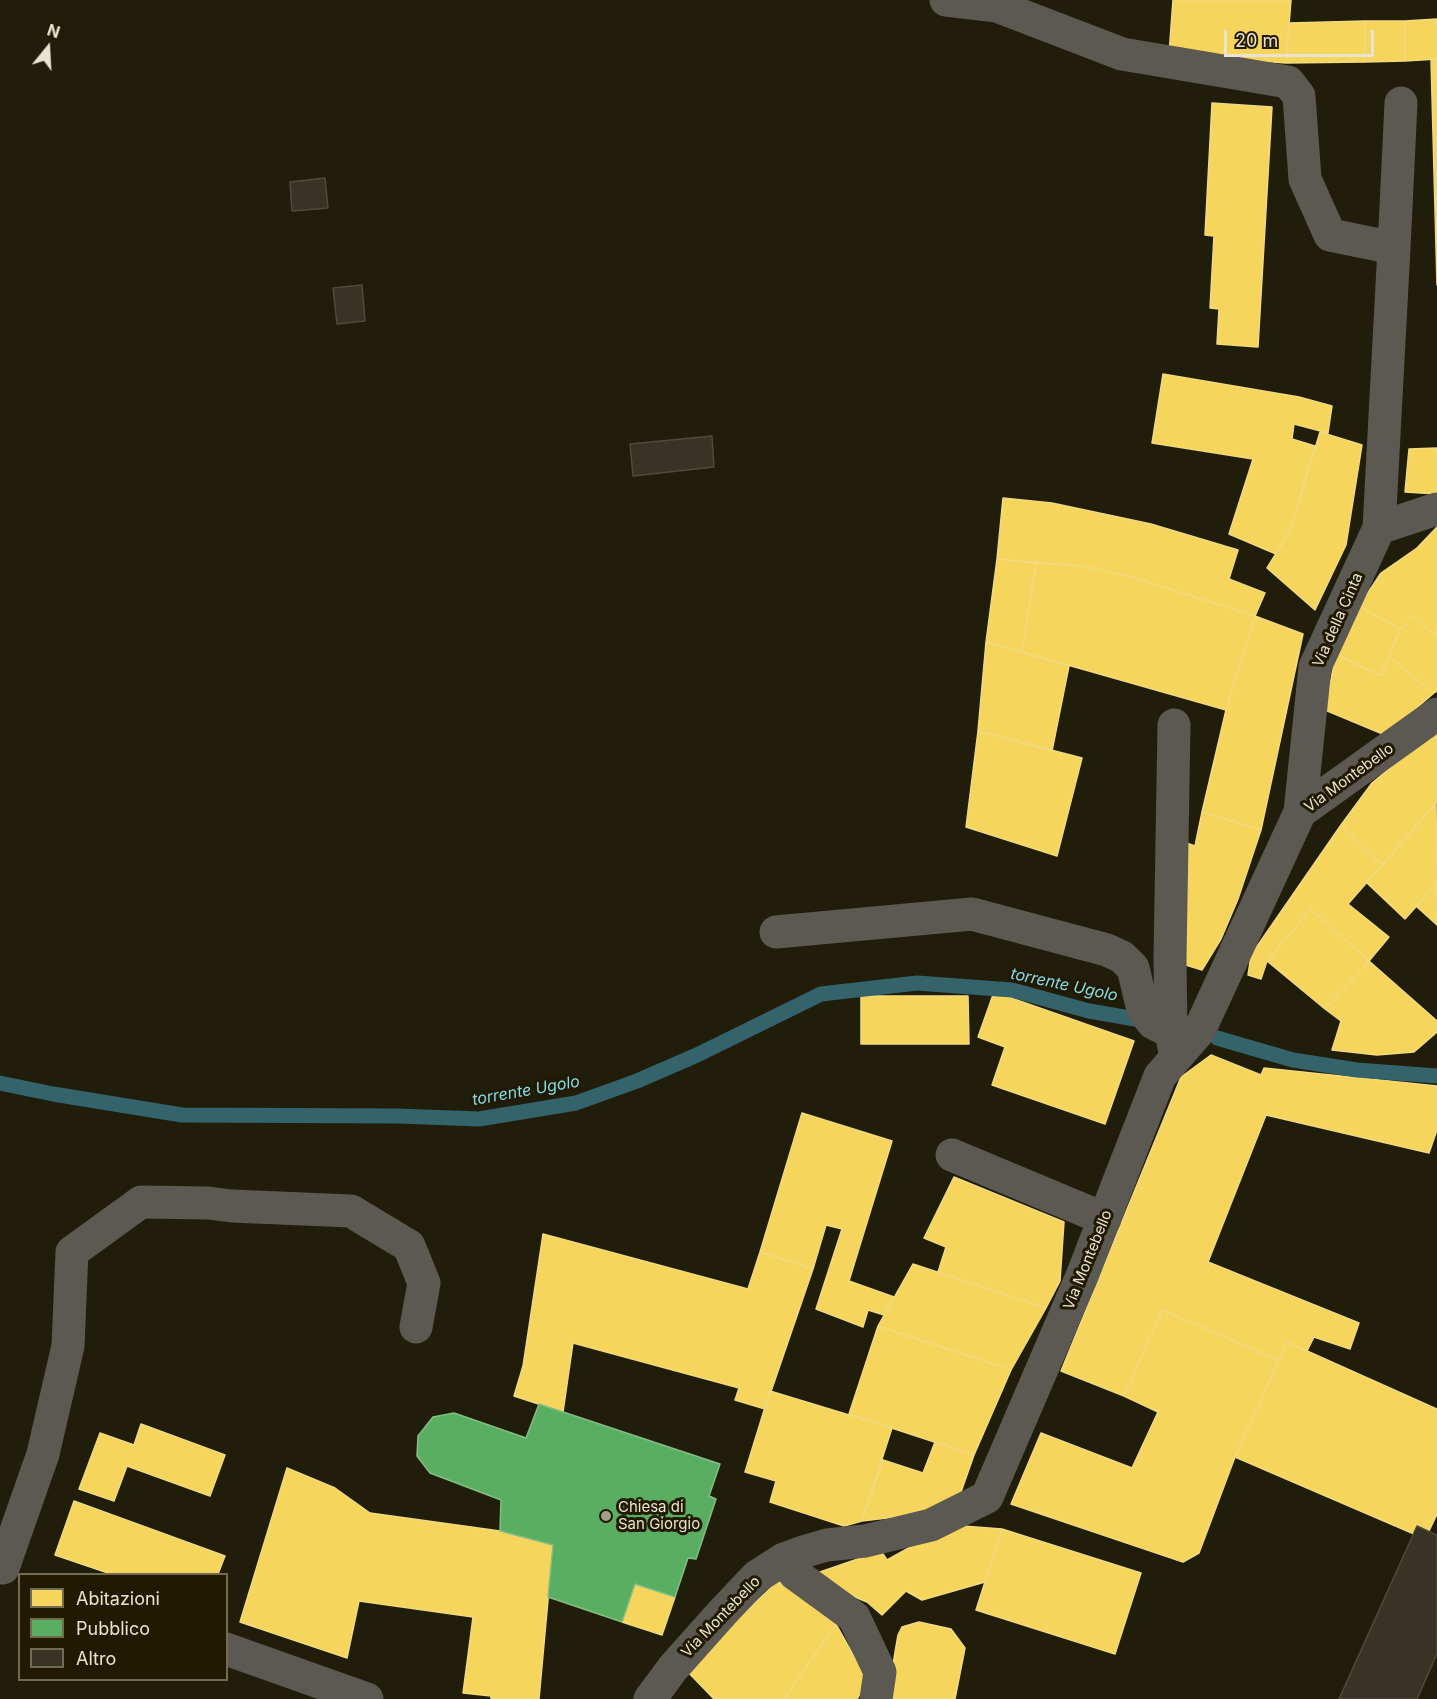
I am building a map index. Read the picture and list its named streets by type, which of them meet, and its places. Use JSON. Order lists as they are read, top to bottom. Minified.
{"streets":{"street":["Via della Cinta","Via Montebello"]},"crossings":[["Via della Cinta","Via Montebello"]],"water":["torrente Ugolo"],"places":["Chiesa di San Giorgio"],"legend":["Abitazioni","Pubblico","Altro"],"scale_bar":"20 m","north":"top"}
